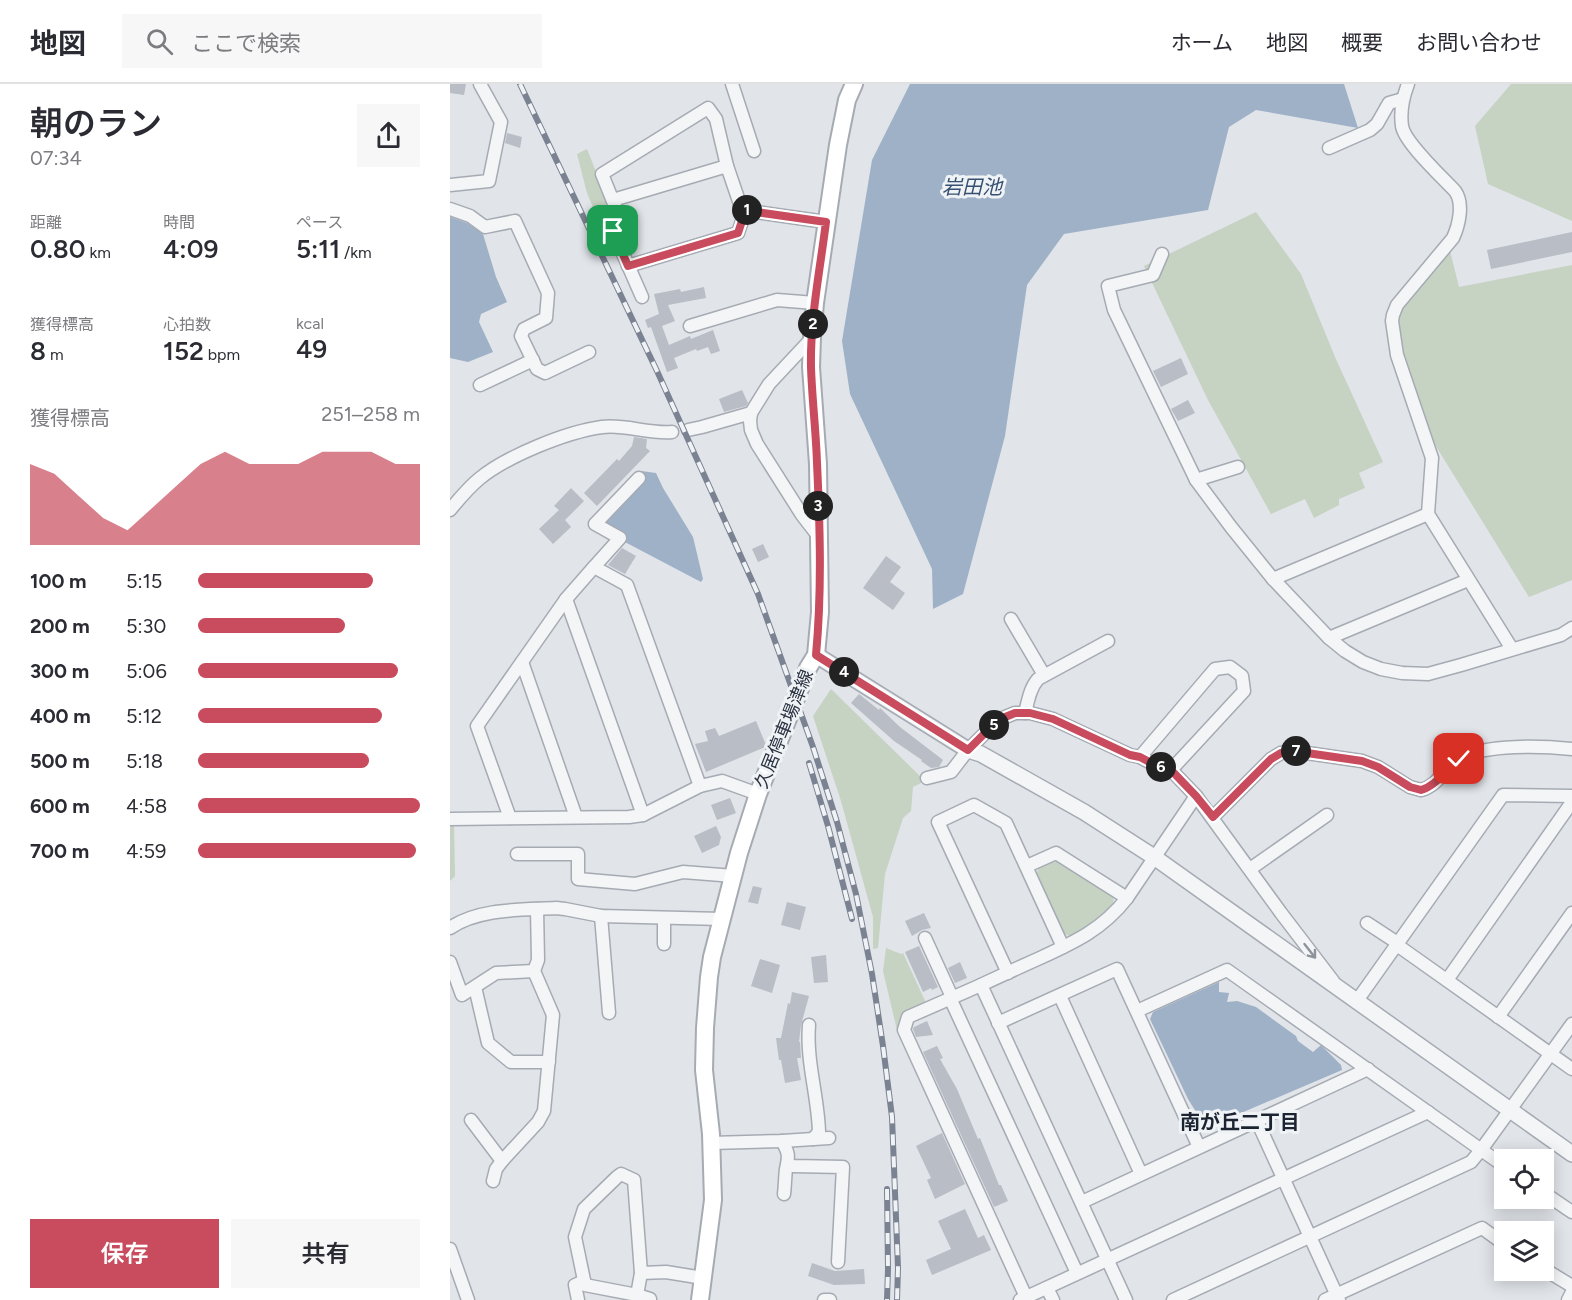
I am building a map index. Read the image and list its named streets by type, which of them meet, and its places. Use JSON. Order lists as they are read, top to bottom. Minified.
{"streets":{"main road":["久居停車場津線"]},"districts":["南が丘二丁目"],"water":["岩田池"],"page":{"header":"地図","search":"ここで検索","nav":["ホーム","地図","概要","お問い合わせ"],"heading":["朝のラン","07:34"],"stats":[["距離","0.80 km"],["時間","4:09"],["ペース","5:11 /km"],["獲得標高","8 m"],["心拍数","152 bpm"],["kcal","49"]],"pins":["1","2","3","4","5","7","6"],"chart":["獲得標高","251–258 m"],"list":[{"name":"100 m","note":"5:15"},{"name":"200 m","note":"5:30"},{"name":"300 m","note":"5:06"},{"name":"400 m","note":"5:12"},{"name":"500 m","note":"5:18"},{"name":"600 m","note":"4:58"},{"name":"700 m","note":"4:59"}],"buttons":["保存","共有"]}}
